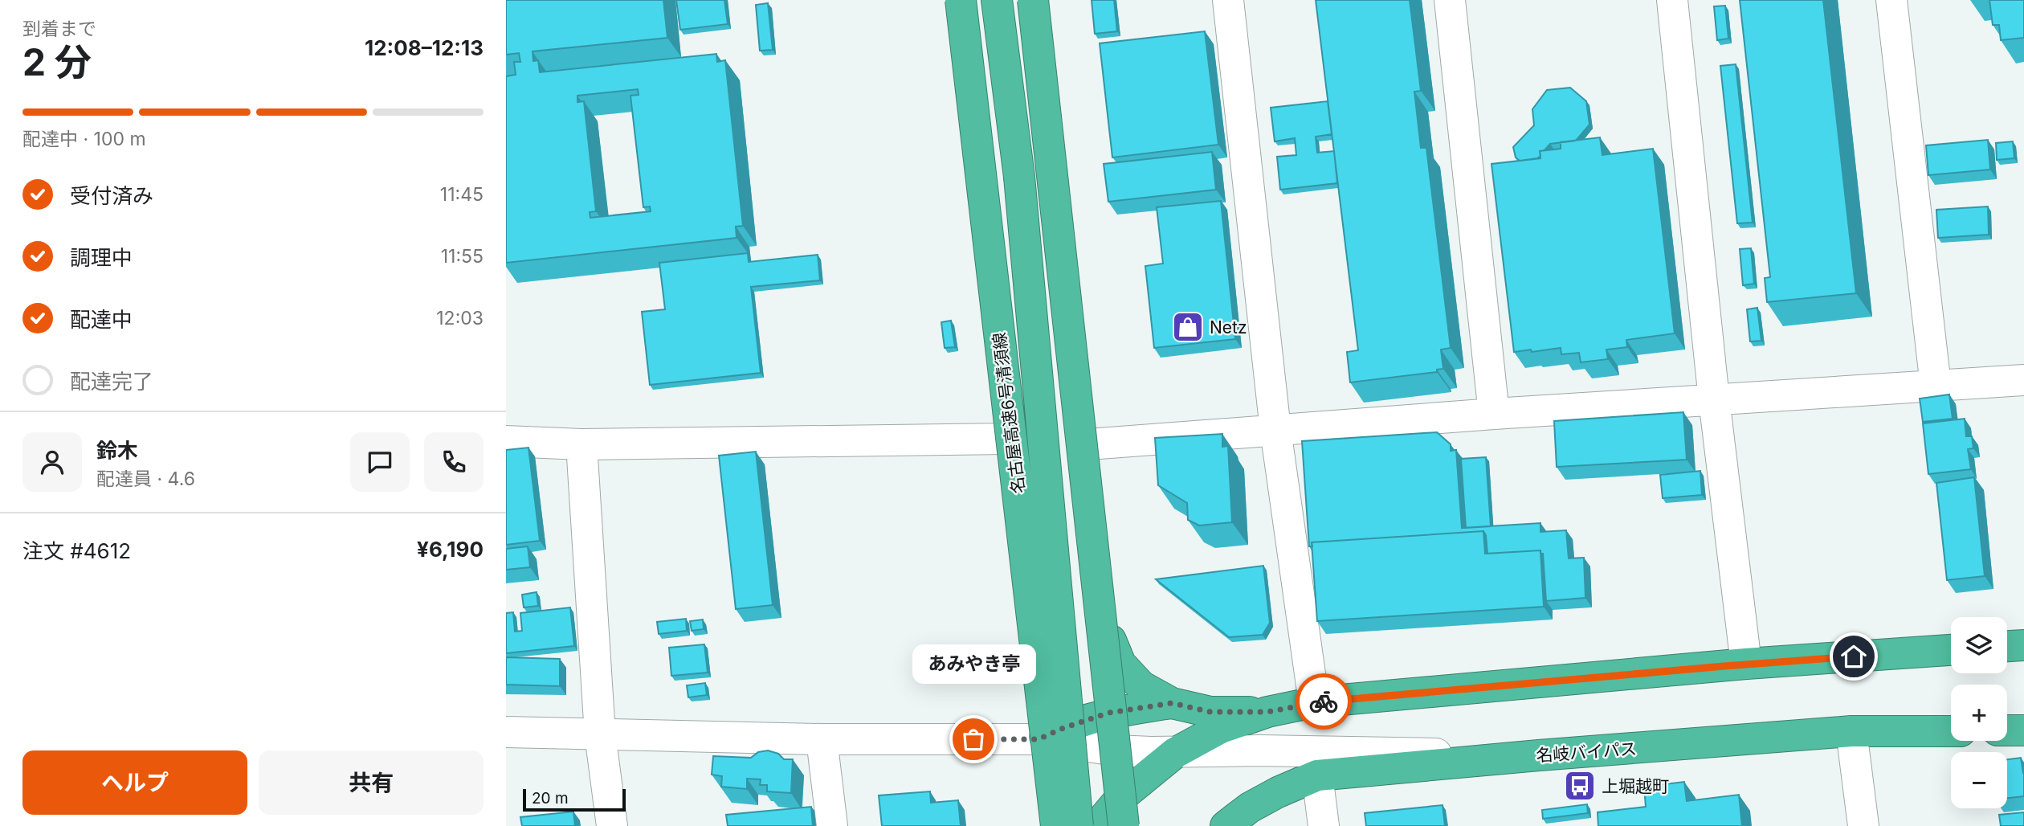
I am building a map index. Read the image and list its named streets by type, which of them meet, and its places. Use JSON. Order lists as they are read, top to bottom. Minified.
{"streets":{"highway":["名古屋高速6号清須線","名岐バイパス"]},"places":{"shop":["Netz"],"other":["あみやき亭"],"bus stop":["上堀越町"]},"scale_bar":"20 m","page":{"heading":["2 分","到着まで","12:08–12:13"],"panel":["鈴木","配達員 · 4.6","注文 #4612","¥6,190"],"bar":"配達中 · 100 m","list":[["受付済み","11:45"],["調理中","11:55"],["配達中","12:03"],"配達完了"],"map_buttons":["+","−"],"bubble":"あみやき亭","buttons":["ヘルプ","共有"],"scale":"20 m"}}
